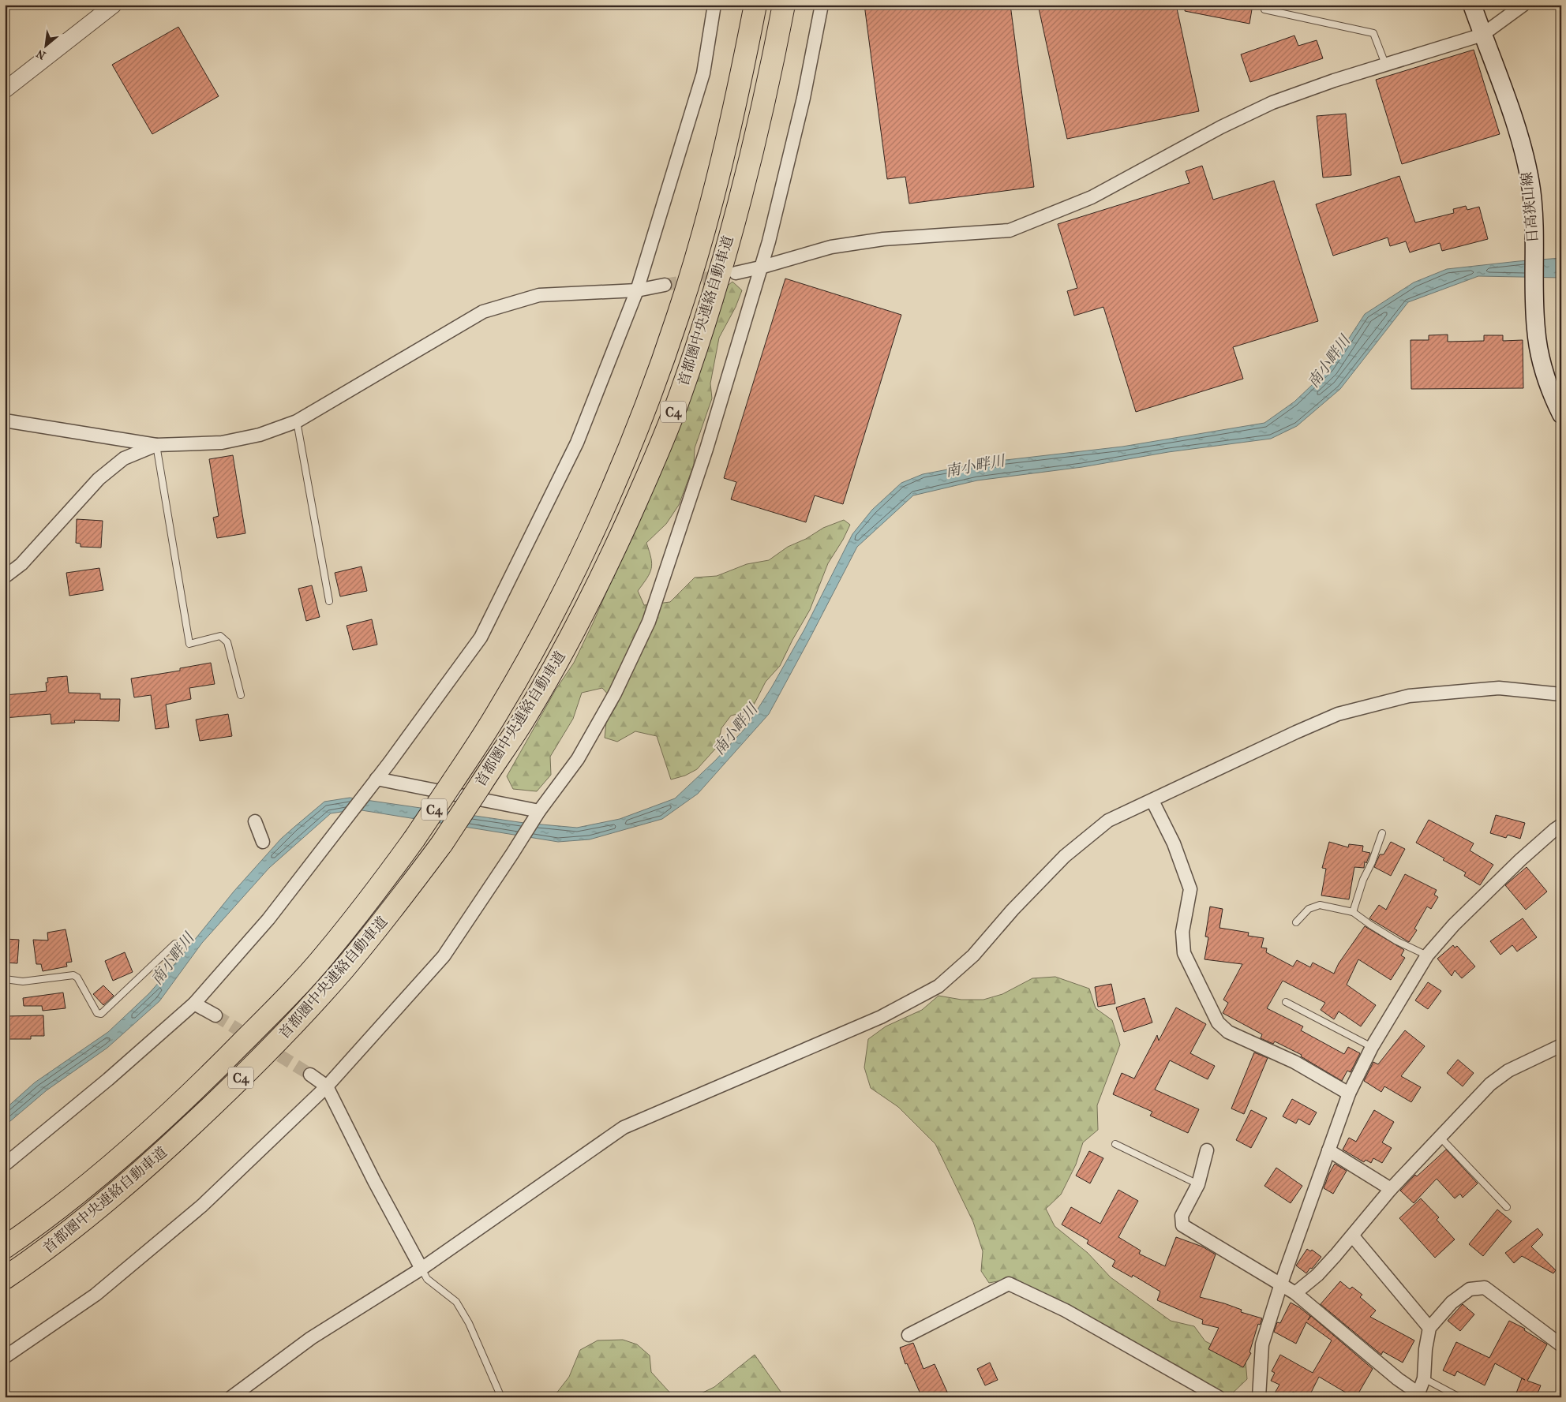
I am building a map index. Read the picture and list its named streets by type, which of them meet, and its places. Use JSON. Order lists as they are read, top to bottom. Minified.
{"streets":{"highway":["首都圏中央連絡自動車道","C4"],"main road":["日高狭山線"]},"water":["南小畔川"],"north":"bottom left"}
